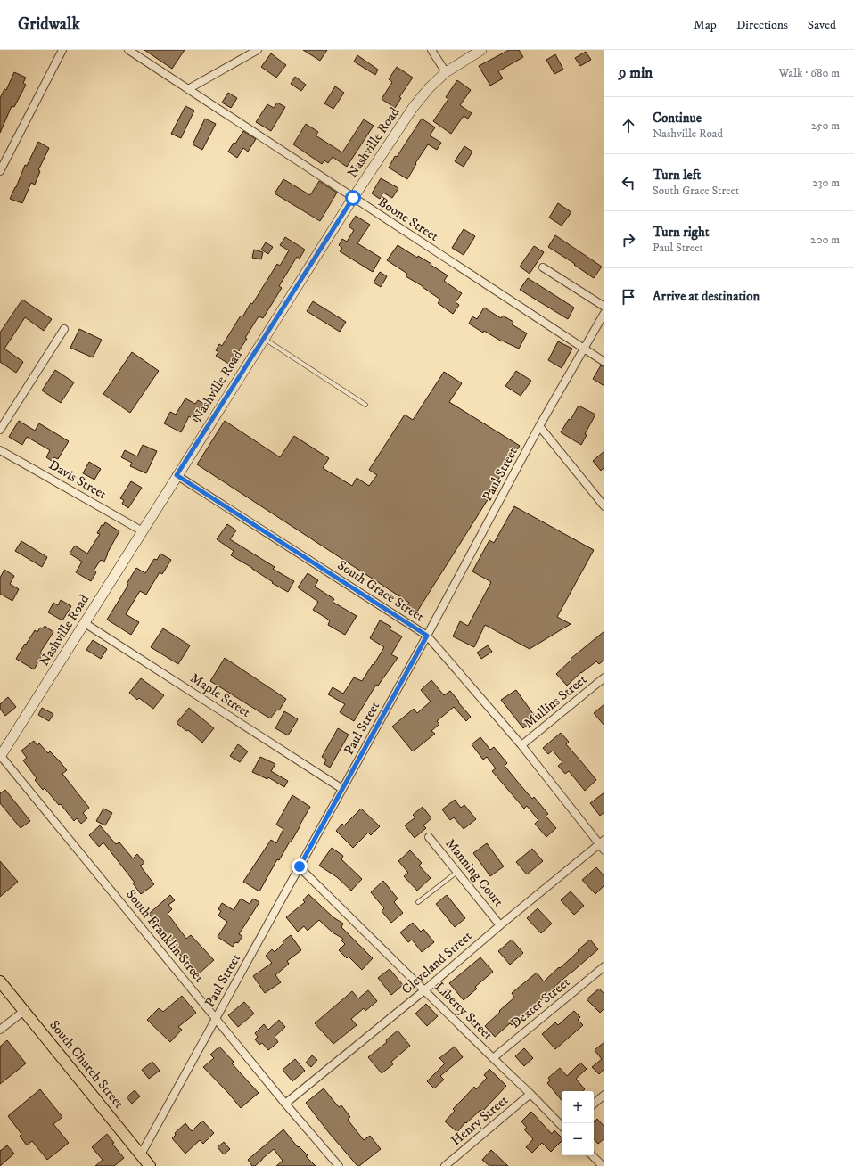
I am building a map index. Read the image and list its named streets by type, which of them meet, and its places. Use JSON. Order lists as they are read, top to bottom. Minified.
{"streets":{"main road":["Nashville Road","South Church Street"],"street":["Boone Street","Paul Street","Davis Street","South Grace Street","Maple Street","Mullins Street","Manning Court","South Franklin Street","Cleveland Street","Dexter Street","Liberty Street","Henry Street"]},"crossings":[["Nashville Road","Boone Street"],["Nashville Road","Davis Street"],["Nashville Road","South Grace Street"],["Nashville Road","Maple Street"],["Nashville Road","South Franklin Street"],["Boone Street","Paul Street"],["Paul Street","South Grace Street"],["Paul Street","Maple Street"],["Paul Street","South Franklin Street"],["Paul Street","Liberty Street"],["Paul Street","South Church Street"],["South Grace Street","Mullins Street"],["South Grace Street","Cleveland Street"],["Manning Court","Cleveland Street"],["South Franklin Street","Cleveland Street"],["Cleveland Street","Liberty Street"],["Dexter Street","Liberty Street"],["Liberty Street","Henry Street"]],"page":{"header":"Gridwalk","nav":["Map","Directions","Saved"],"heading":["9 min","Walk · 680 m"],"list":[["Continue","Nashville Road","250 m"],["Turn left","South Grace Street","230 m"],["Turn right","Paul Street","200 m"],"Arrive at destination"],"map_buttons":["+","−"]}}
